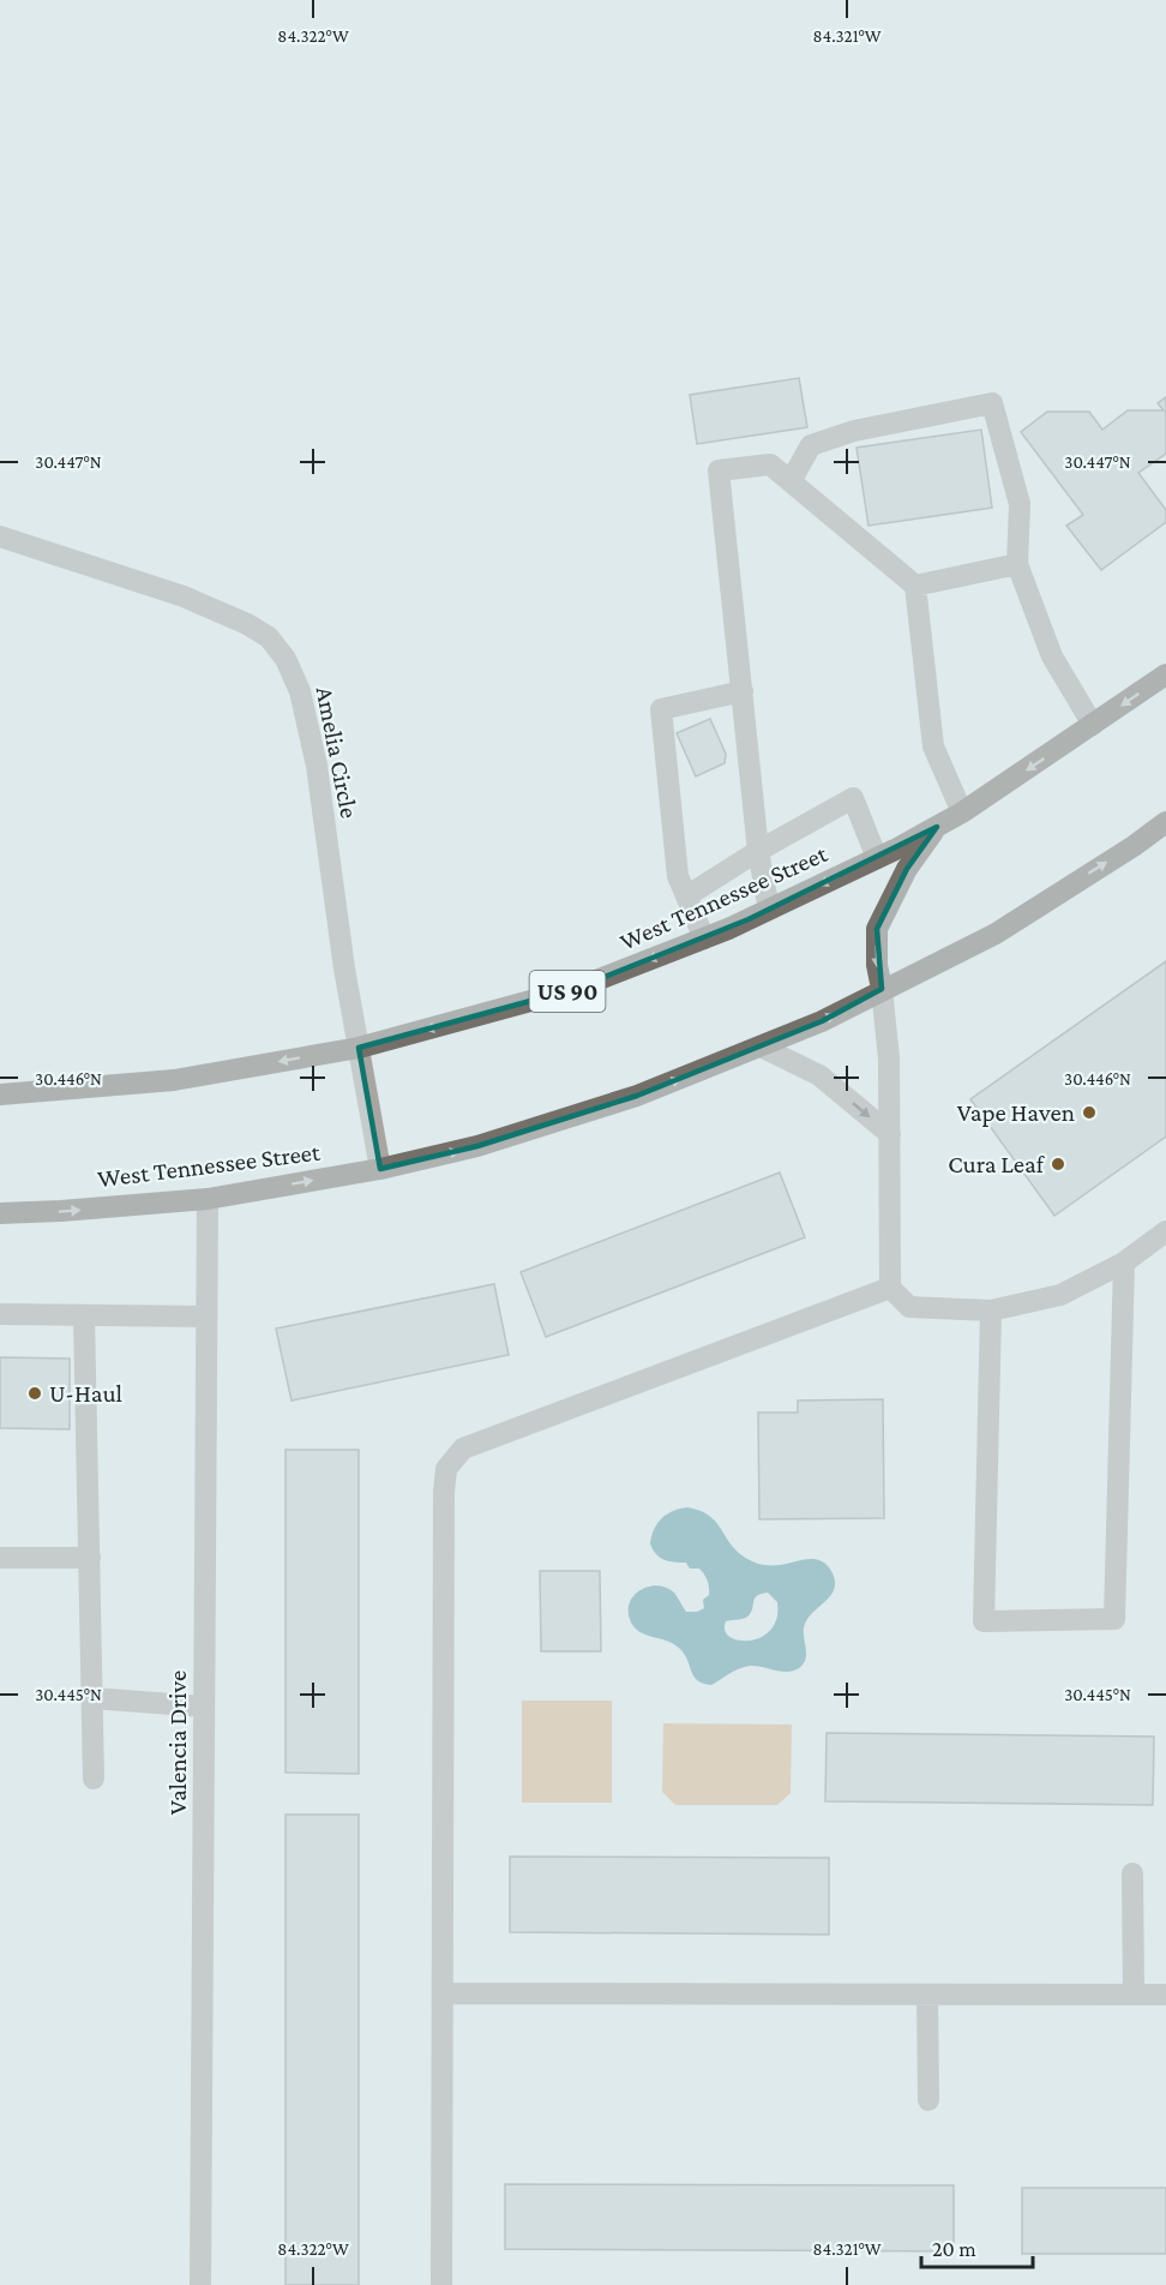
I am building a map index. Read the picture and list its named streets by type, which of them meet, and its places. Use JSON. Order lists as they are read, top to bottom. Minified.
{"streets":{"main road":["West Tennessee Street","US 90"],"street":["Amelia Circle","Valencia Drive"]},"crossings":[["Amelia Circle","West Tennessee Street"],["West Tennessee Street","Valencia Drive"]],"places":["Vape Haven","Cura Leaf","U-Haul"],"scale_bar":"20 m","coordinates":["84.322°W","84.321°W","30.447°N","30.446°N","30.445°N"]}
